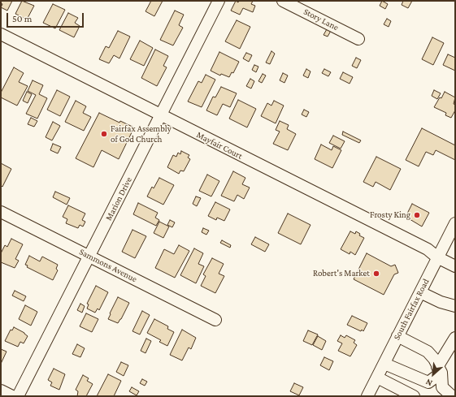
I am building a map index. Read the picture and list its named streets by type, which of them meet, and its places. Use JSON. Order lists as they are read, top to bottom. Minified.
{"streets":{"street":["Story Lane","Mayfair Court","Marion Drive","Sammons Avenue","South Fairfax Road"]},"crossings":[["Mayfair Court","Marion Drive"],["Mayfair Court","South Fairfax Road"],["Marion Drive","Sammons Avenue"]],"places":["Fairfax Assembly of God Church","Frosty King","Robert's Market"],"scale_bar":"50 m","north":"bottom left"}
